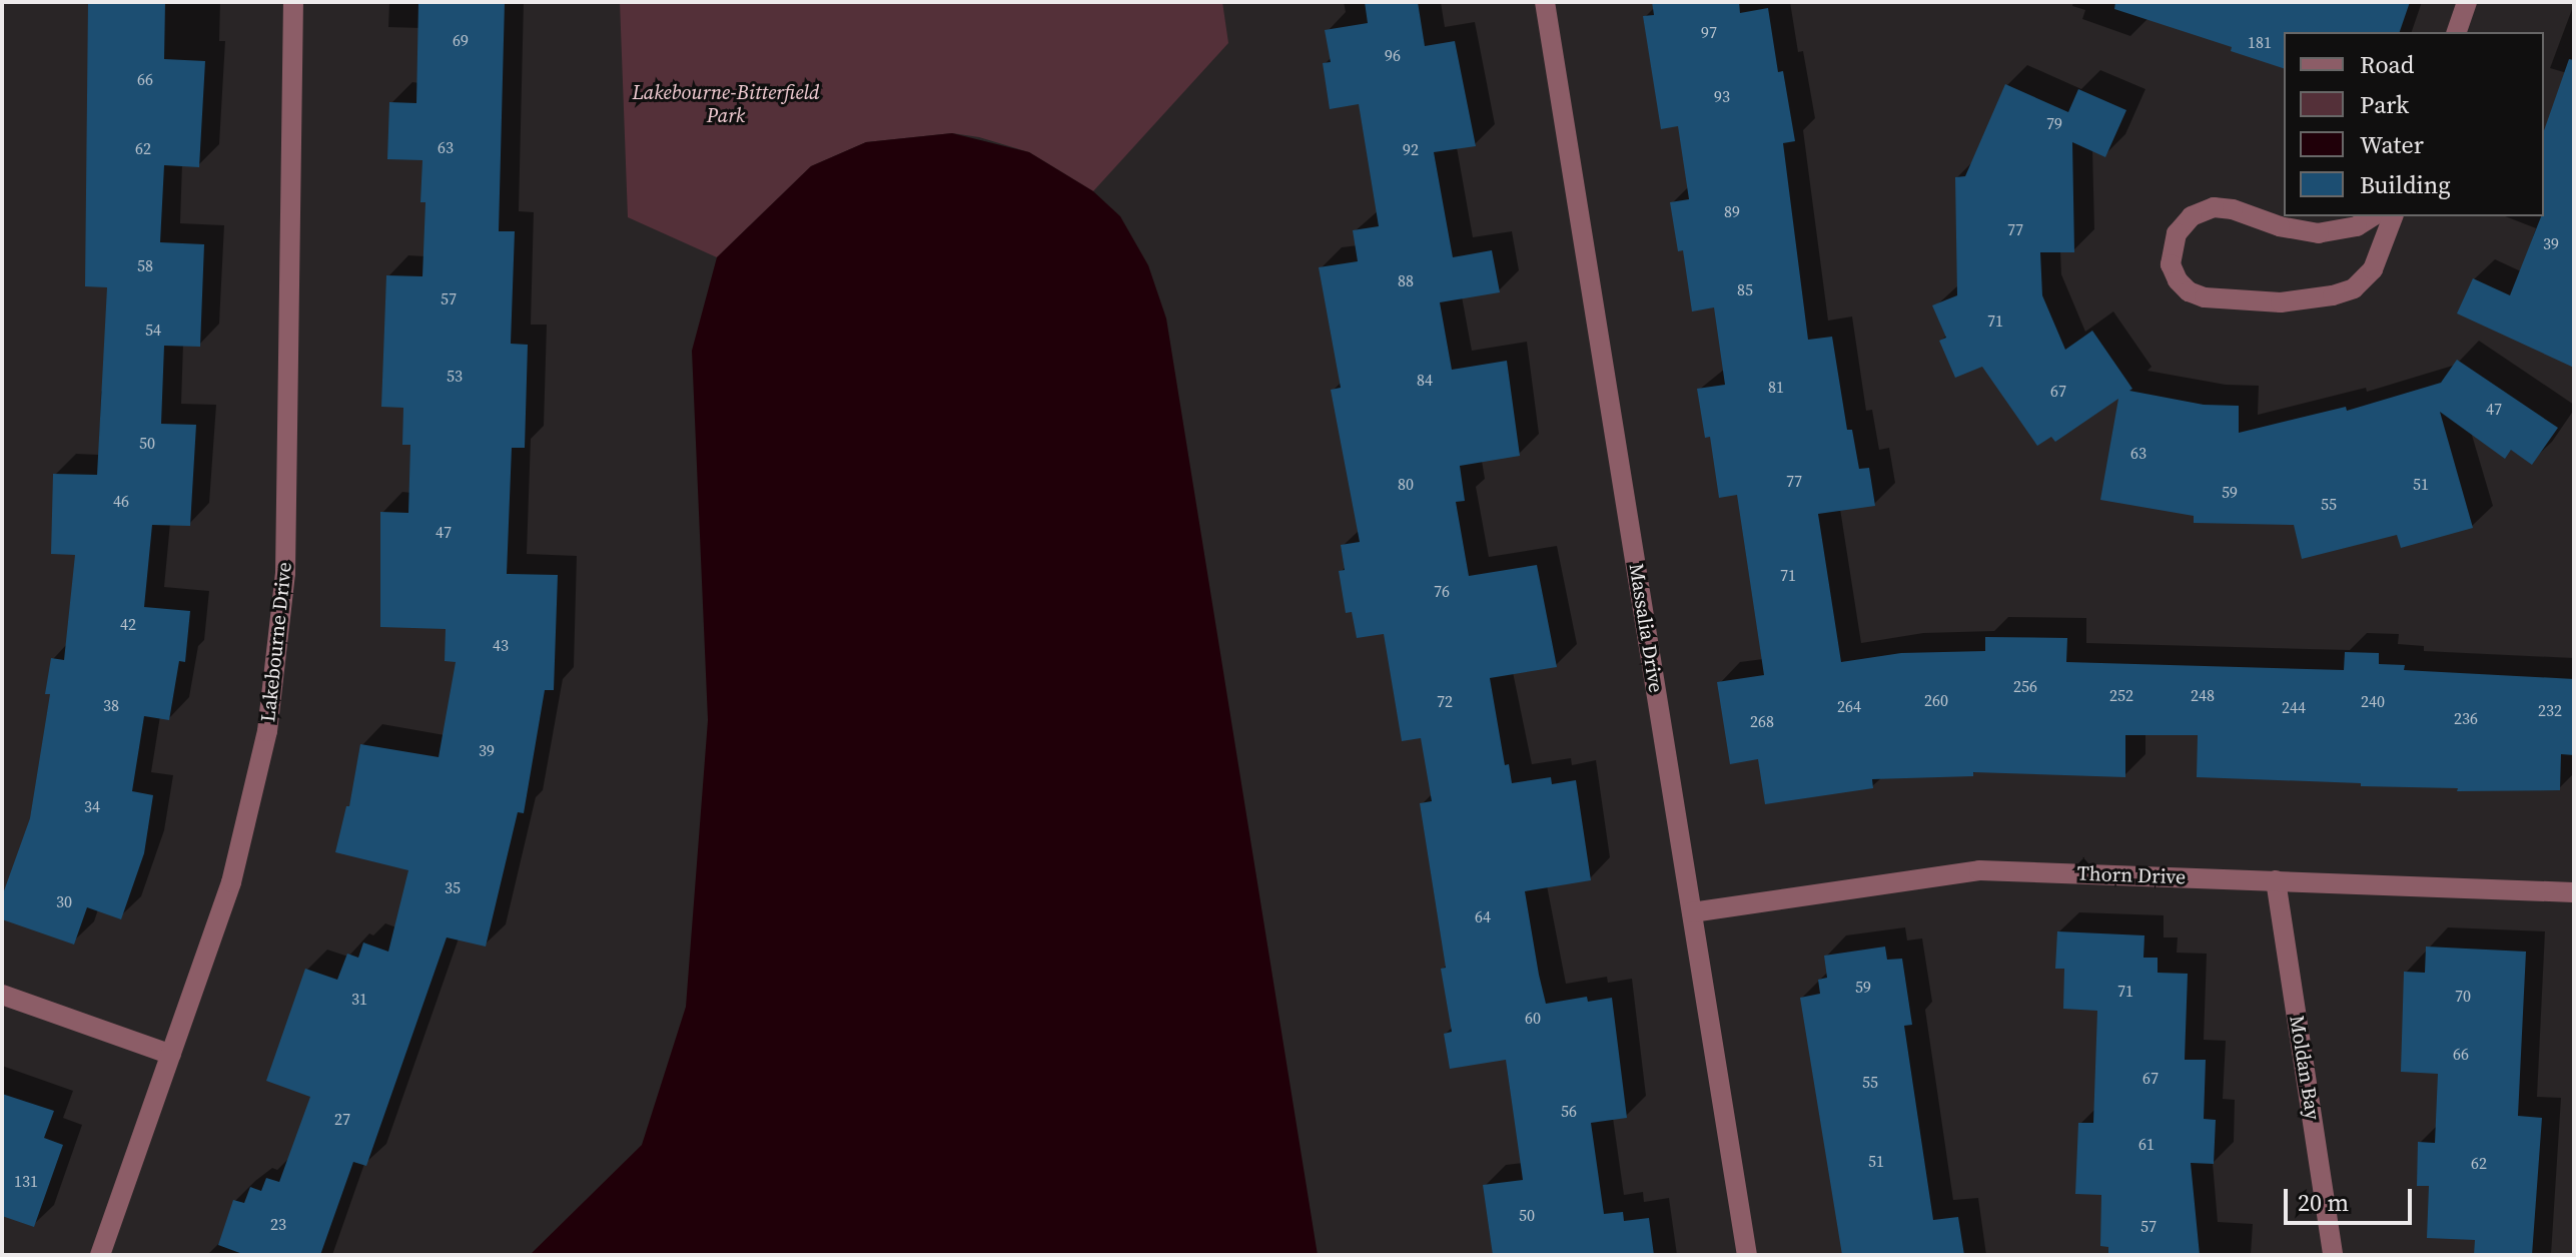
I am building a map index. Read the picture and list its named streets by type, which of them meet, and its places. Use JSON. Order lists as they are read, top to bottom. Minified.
{"streets":{"street":["Massalia Drive","Lakebourne Drive","Thorn Drive","Moldan Bay"]},"crossings":[["Massalia Drive","Thorn Drive"],["Thorn Drive","Moldan Bay"]],"parks":["Lakebourne-Bitterfield Park"],"house_numbers":["97","69","181","96","66","93","79","63","62","92","89","77","39","58","88","85","57","71","54","53","84","81","67","47","50","63","77","80","51","59","46","55","47","71","76","42","43","256","252","248","260","72","240","38","264","244","232","236","268","39","34","35","30","64","59","71","70","31","60","66","67","55","56","27","61","51","62","131","50","23","57"],"legend":["Road","Park","Water","Building"],"scale_bar":"20 m"}
